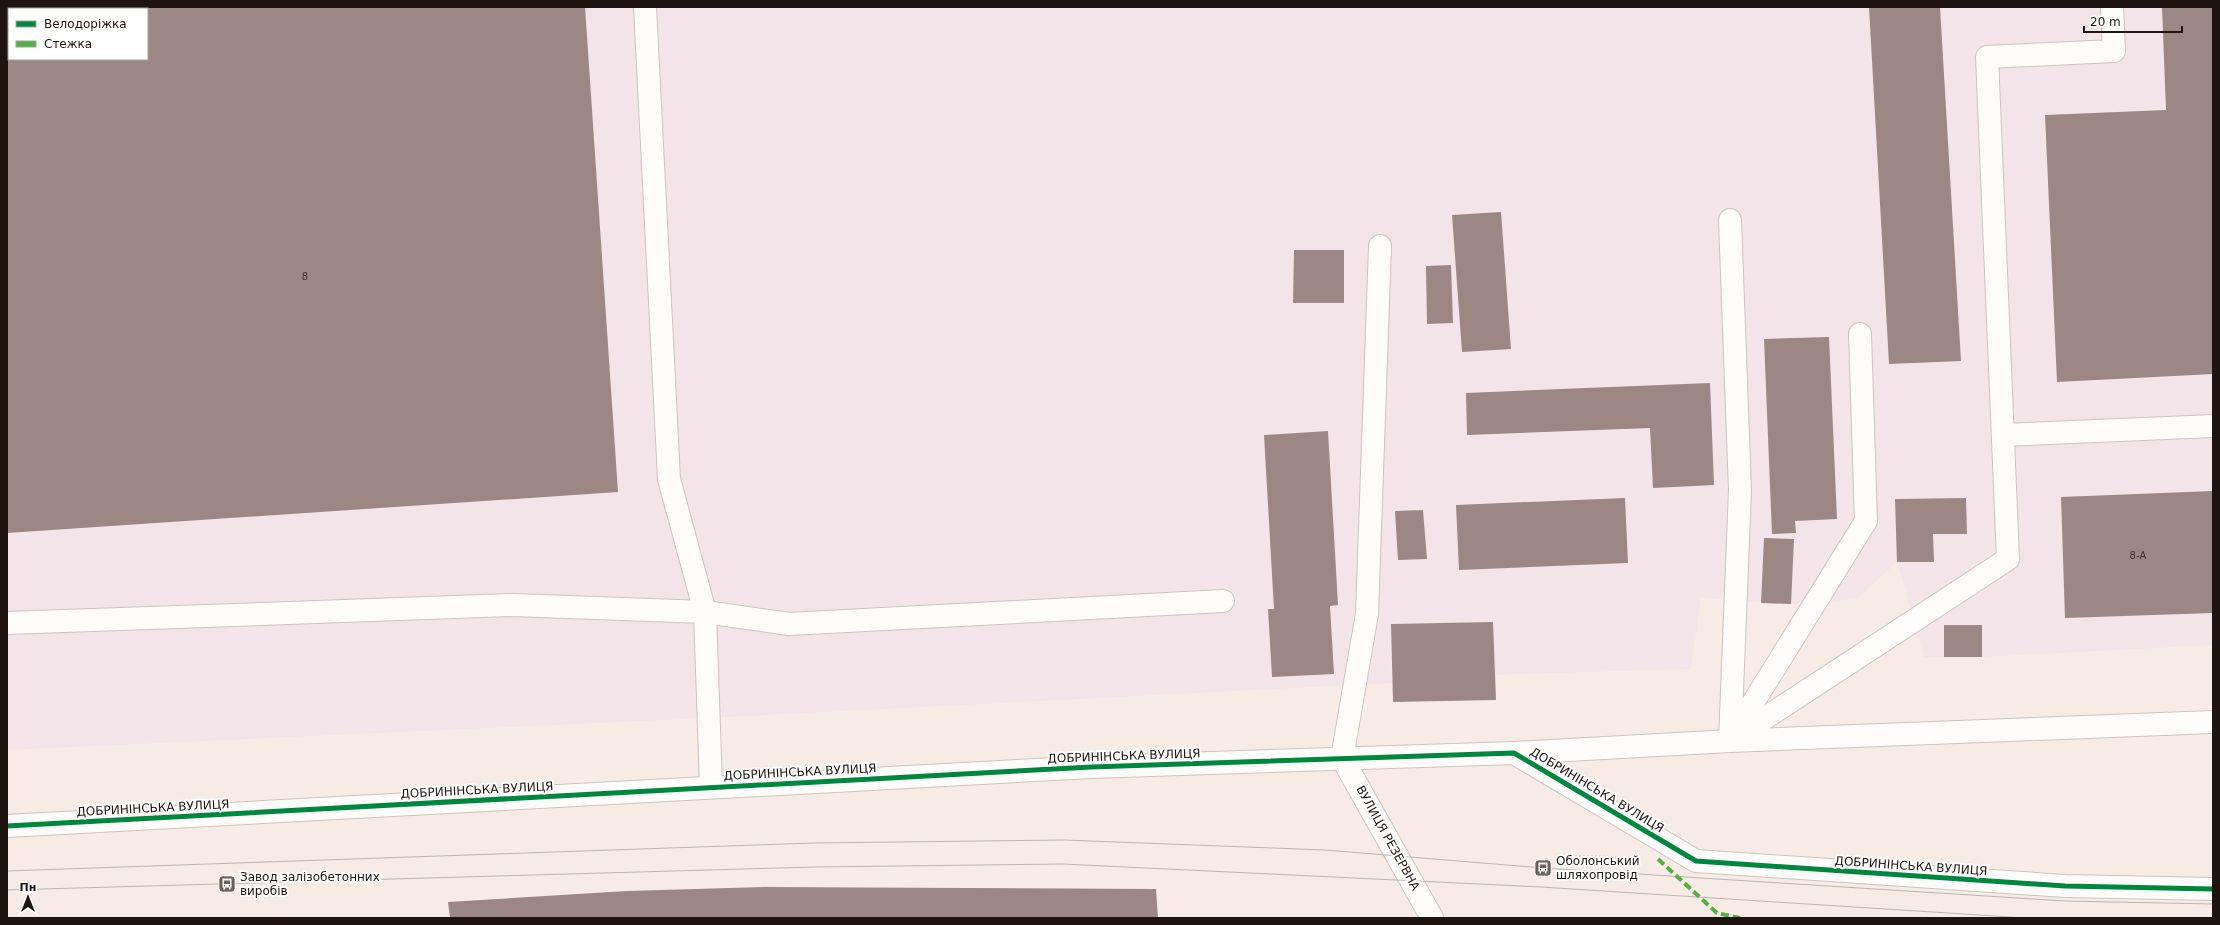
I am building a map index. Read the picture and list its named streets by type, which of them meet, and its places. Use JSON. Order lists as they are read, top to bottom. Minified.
{"streets":{"street":["ДОБРИНІНСЬКА ВУЛИЦЯ","ВУЛИЦЯ РЕЗЕРВНА"]},"crossings":[["ДОБРИНІНСЬКА ВУЛИЦЯ","ВУЛИЦЯ РЕЗЕРВНА"]],"places":{"bus stop":["Оболонський шляхопровід","Завод залізобетонних виробів"]},"house_numbers":["8","8-А"],"legend":["Велодоріжка","Стежка"],"scale_bar":"20 m","north":"top"}
